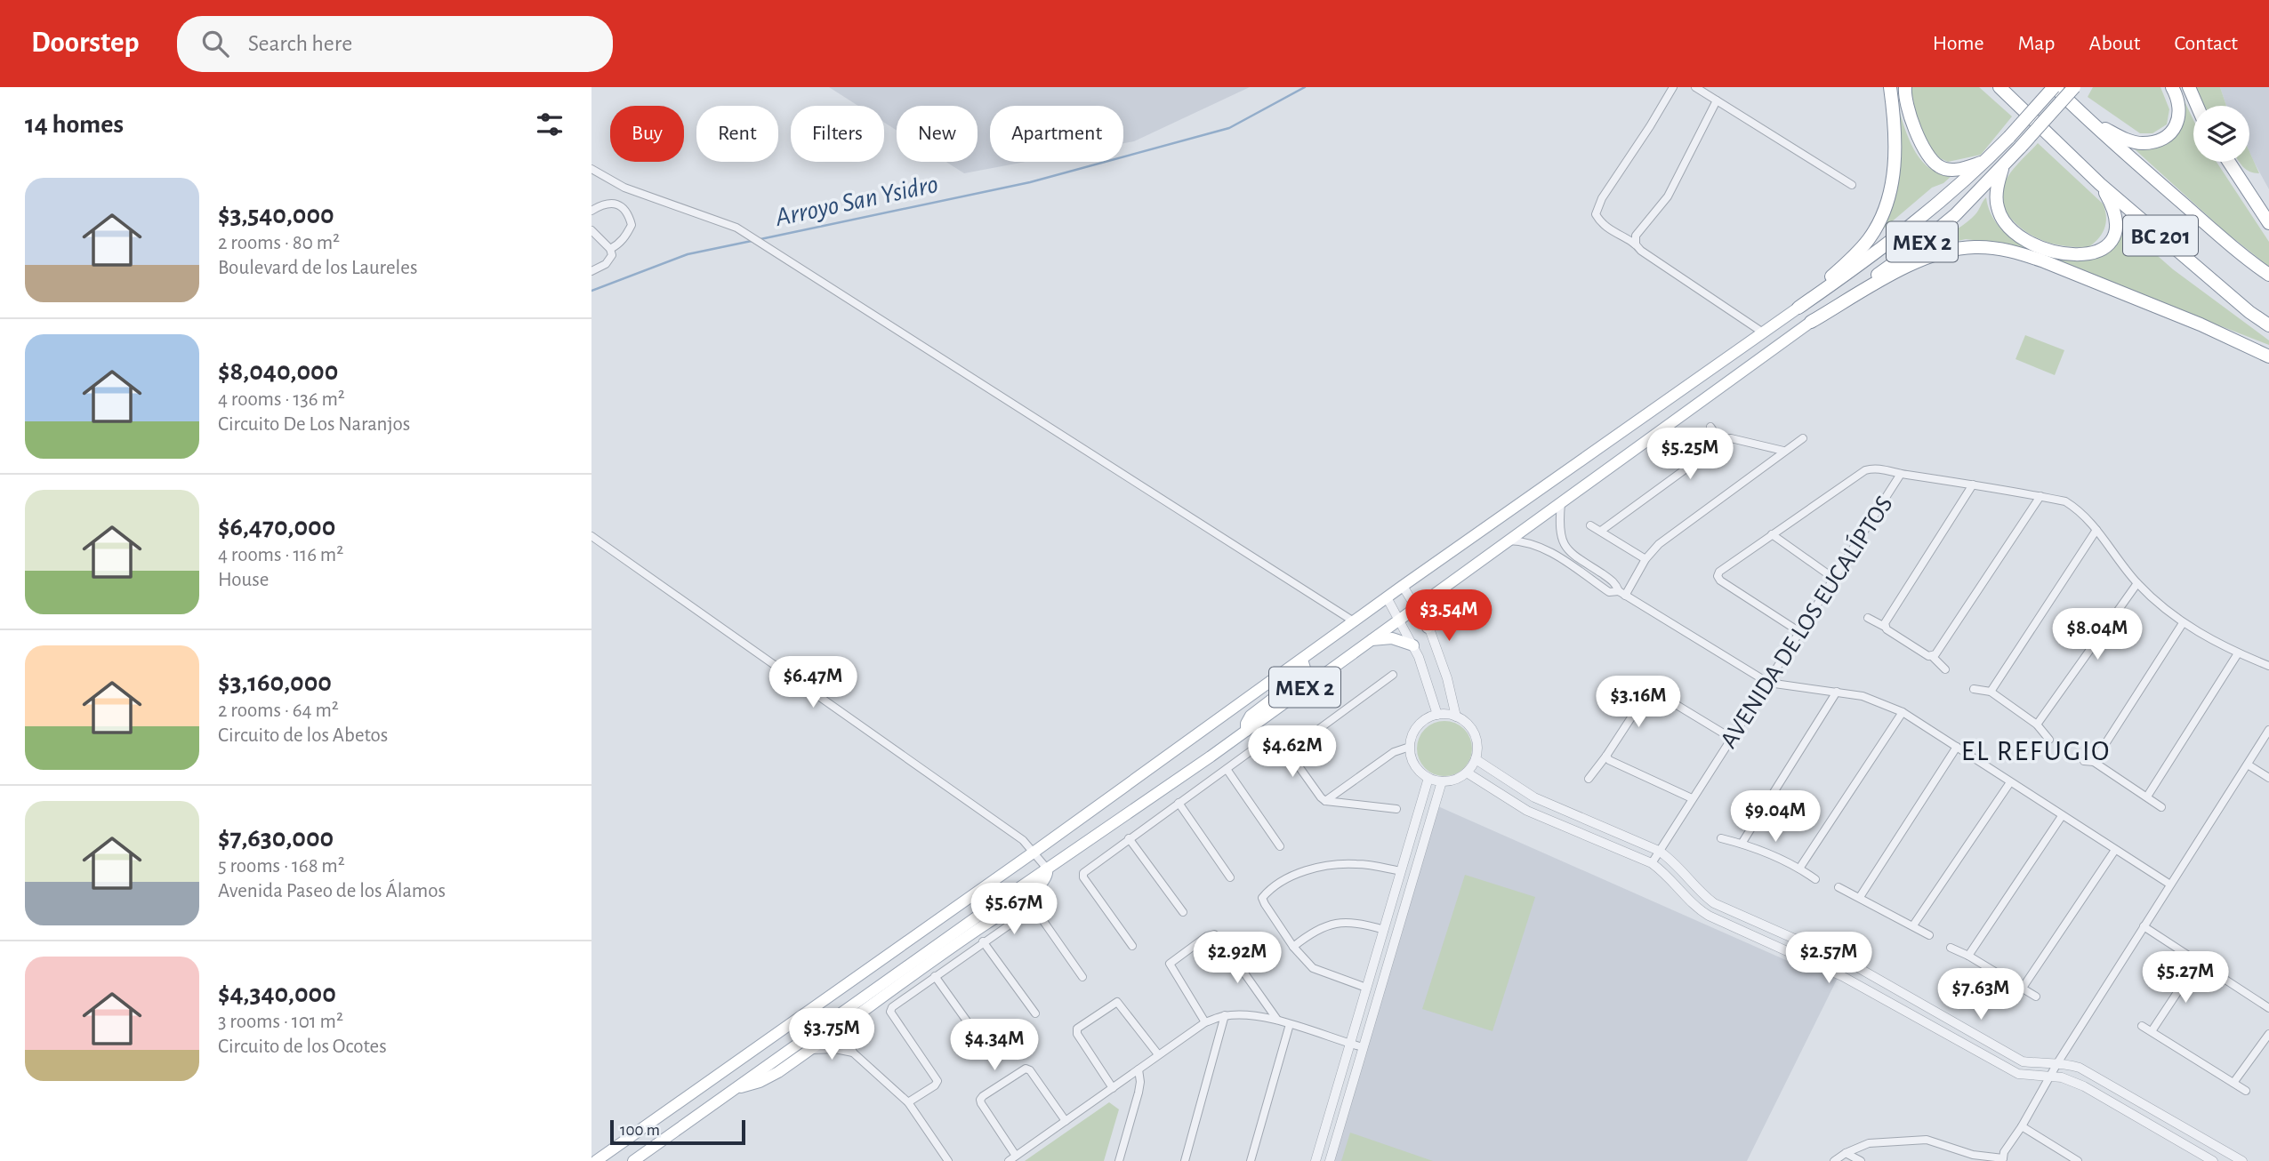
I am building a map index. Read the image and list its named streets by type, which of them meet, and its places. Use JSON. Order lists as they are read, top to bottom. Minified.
{"streets":{"highway":["BC 201","MEX 2"],"street":["AVENIDA DE LOS EUCALÍPTOS"]},"crossings":[["BC 201","MEX 2"]],"districts":["EL REFUGIO"],"water":["Arroyo San Ysidro"],"scale_bar":"100 m","page":{"header":"Doorstep","search":"Search here","nav":["Home","Map","About","Contact"],"heading":"14 homes","chip":["Buy","Rent","Filters","New","Apartment"],"list":[{"name":"$3,540,000","note":"2 rooms · 80 m² · Boulevard de los Laureles"},{"name":"$8,040,000","note":"4 rooms · 136 m² · Circuito De Los Naranjos"},{"name":"$6,470,000","note":"4 rooms · 116 m² · House"},{"name":"$3,160,000","note":"2 rooms · 64 m² · Circuito de los Abetos"},{"name":"$7,630,000","note":"5 rooms · 168 m² · Avenida Paseo de los Álamos"},{"name":"$4,340,000","note":"3 rooms · 101 m² · Circuito de los Ocotes"}],"price":["$5.25M","$3.54M","$8.04M","$6.47M","$3.16M","$4.62M","$9.04M","$5.67M","$2.92M","$2.57M","$5.27M","$7.63M","$3.75M","$4.34M"],"scale":"100 m"}}
